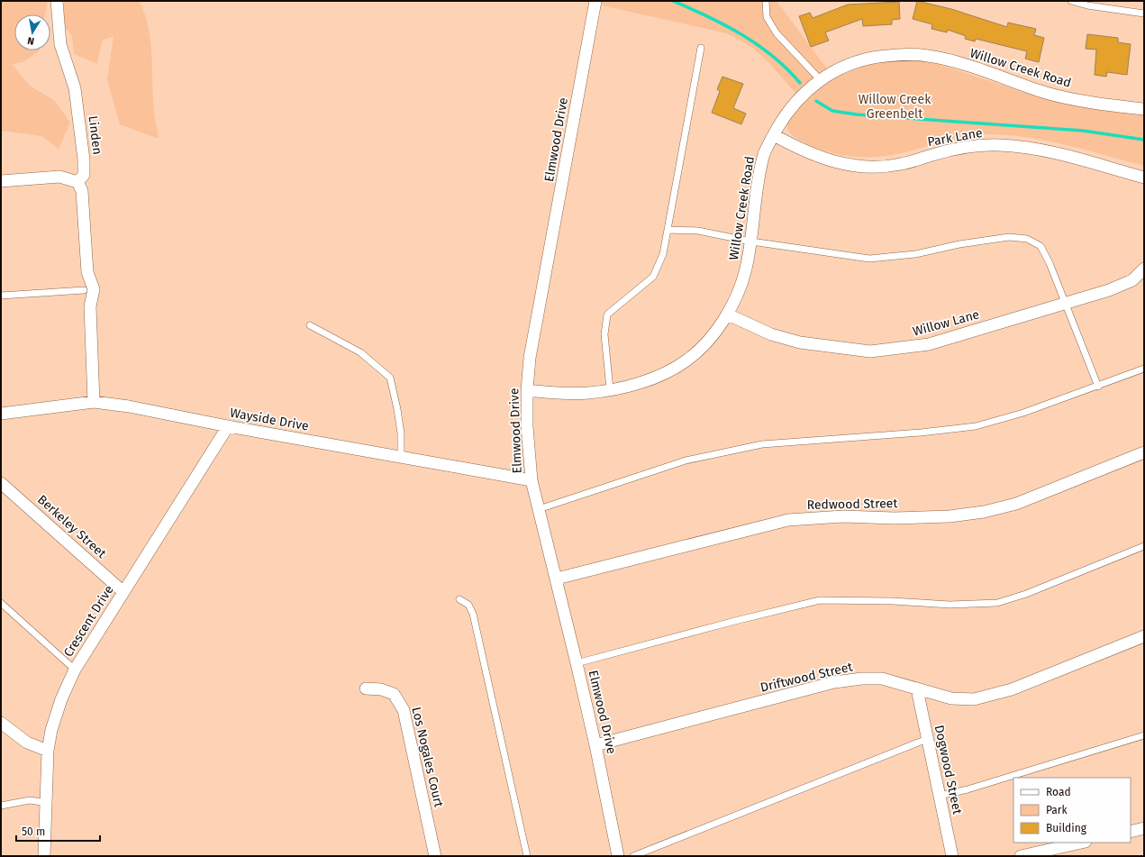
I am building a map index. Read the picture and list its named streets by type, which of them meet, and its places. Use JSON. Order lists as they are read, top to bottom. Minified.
{"streets":{"street":["Willow Creek Road","Linden","Park Lane","Elmwood Drive","Willow Lane","Wayside Drive","Redwood Street","Berkeley Street","Crescent Drive","Driftwood Street","Los Nogales Court","Dogwood Street"]},"crossings":[["Willow Creek Road","Park Lane"],["Willow Creek Road","Elmwood Drive"],["Willow Creek Road","Willow Lane"],["Elmwood Drive","Wayside Drive"],["Elmwood Drive","Redwood Street"],["Elmwood Drive","Driftwood Street"],["Wayside Drive","Crescent Drive"],["Berkeley Street","Crescent Drive"],["Driftwood Street","Dogwood Street"]],"parks":["Willow Creek Greenbelt"],"legend":["Road","Park","Building"],"scale_bar":"50 m","north":"bottom"}
